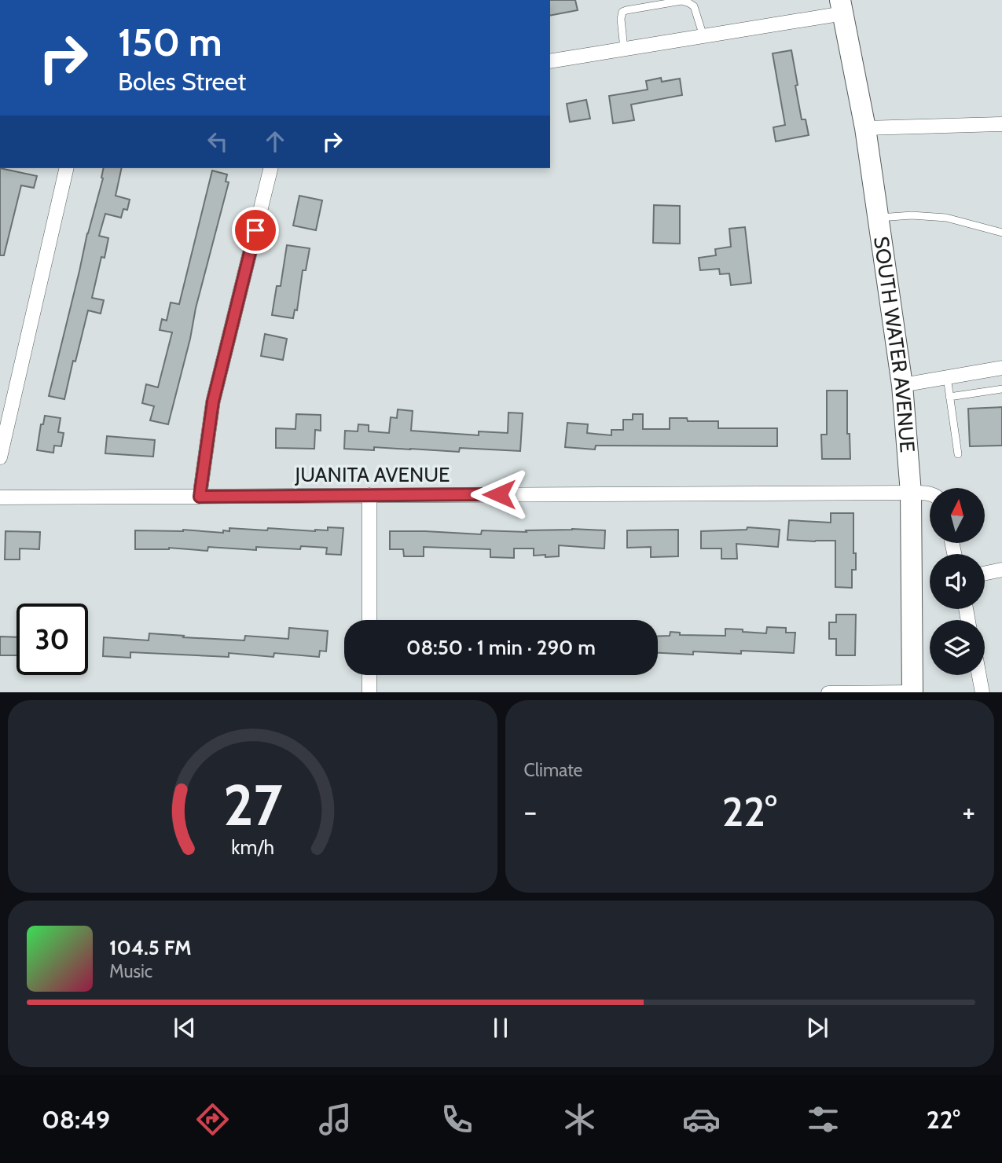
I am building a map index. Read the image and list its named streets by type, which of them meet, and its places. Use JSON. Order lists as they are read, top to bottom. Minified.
{"streets":{"main road":["SOUTH WATER AVENUE"],"street":["JUANITA AVENUE"]},"crossings":[["SOUTH WATER AVENUE","JUANITA AVENUE"]],"north":"top","page":{"turn":["150 m","Boles Street"],"limit":"30","trip":"08:50 · 1 min · 290 m","tile":"Climate","heat":["−","22°","+"],"song":["104.5 FM","Music"],"tabs":["08:49","22°"],"gauge":["27","km/h"]}}
